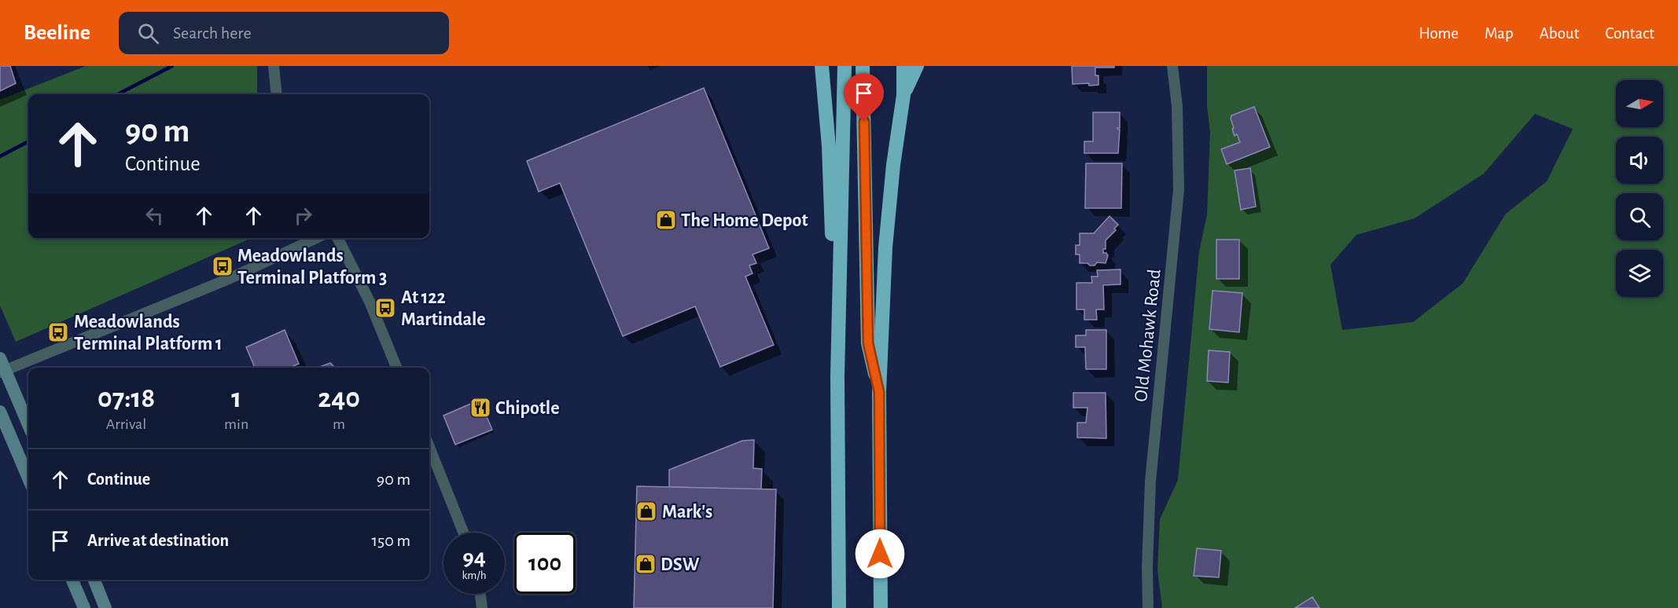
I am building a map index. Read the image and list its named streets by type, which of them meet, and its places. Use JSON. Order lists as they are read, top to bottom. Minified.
{"streets":{"street":["Old Mohawk Road"]},"places":{"shop":["The Home Depot","Mark's","DSW"],"bus stop":["Meadowlands Terminal Platform 3","At 122 Martindale","Meadowlands Terminal Platform 1"],"restaurant":["Chipotle"]},"north":"right","page":{"header":"Beeline","search":"Search here","nav":["Home","Map","About","Contact"],"turn":["90 m","Continue"],"eta":["07:18","Arrival","1","min","240","m"],"list":[{"name":"Continue","value":"90 m"},{"name":"Arrive at destination","value":"150 m"}],"speed":"94 km/h","limit":"100"}}
